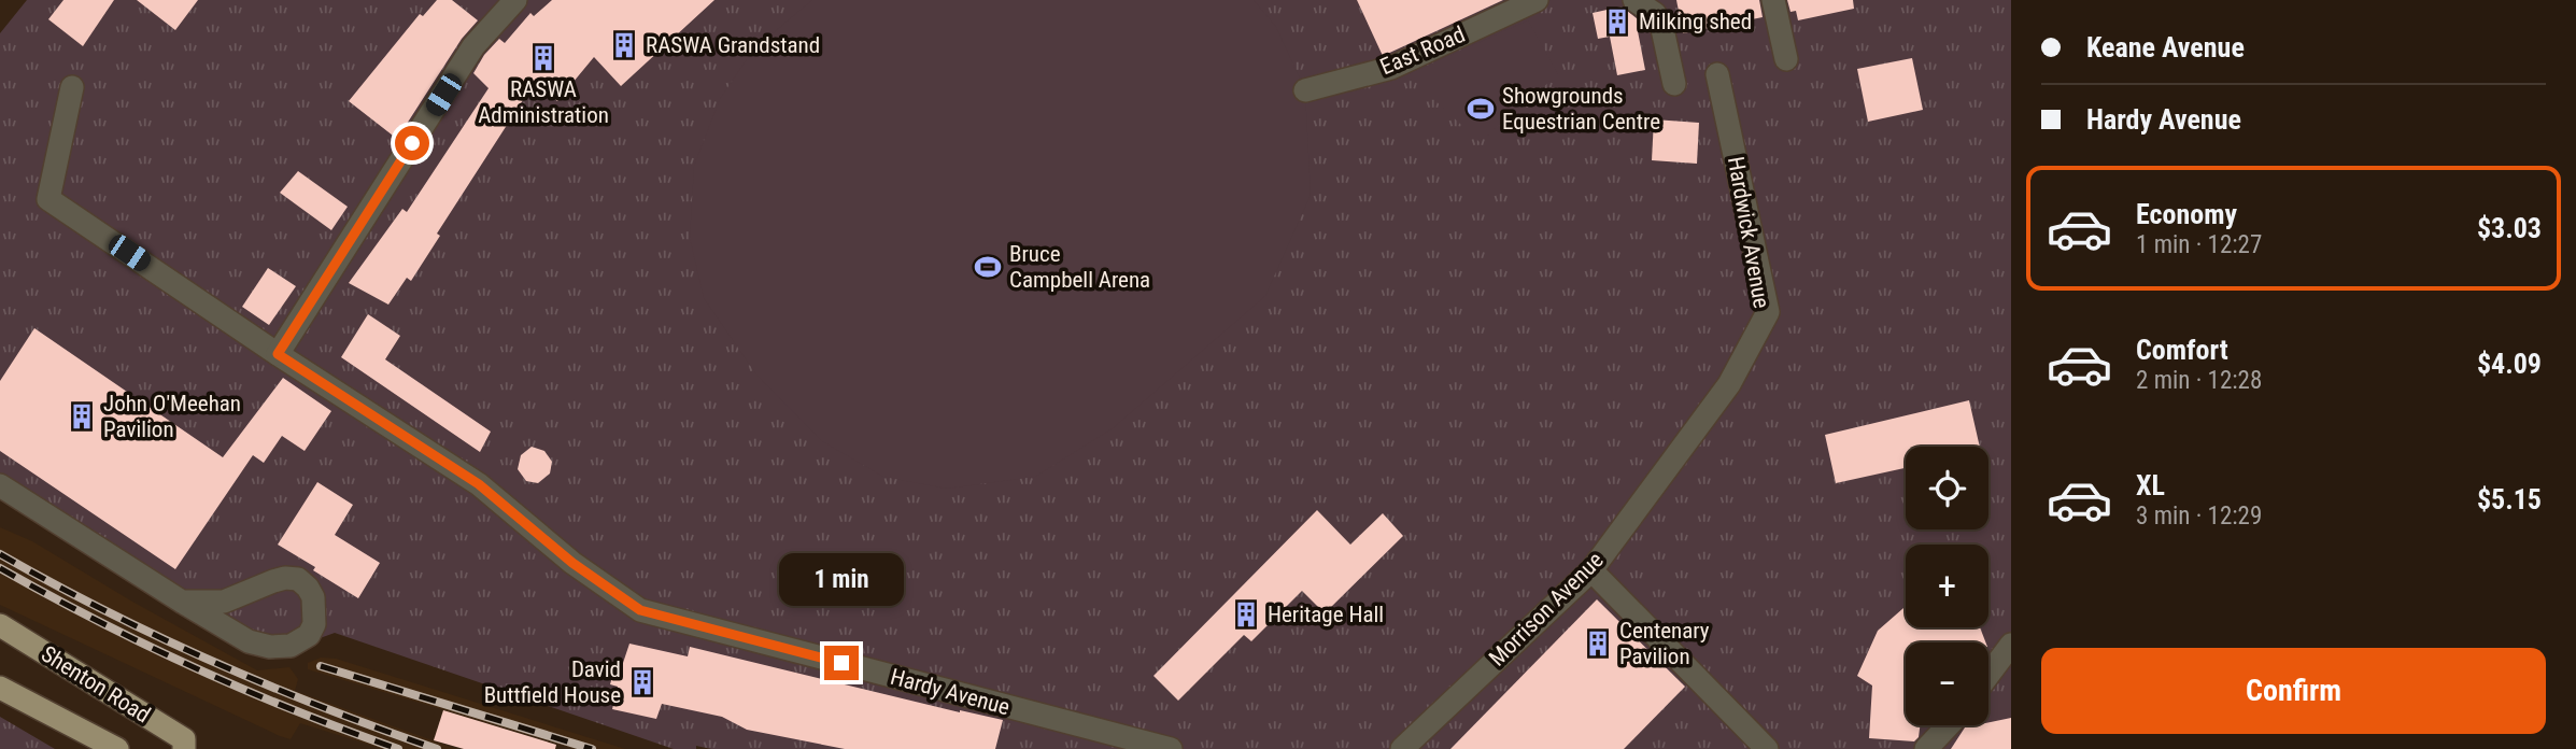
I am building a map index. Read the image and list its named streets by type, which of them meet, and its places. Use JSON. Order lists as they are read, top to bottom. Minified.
{"streets":{"main road":["Shenton Road"],"street":["East Road","Hardwick Avenue","Morrison Avenue","Hardy Avenue"]},"crossings":[["Hardwick Avenue","Morrison Avenue"]],"places":{"building":["Milking shed","RASWA Grandstand","RASWA Administration","John O'Meehan Pavilion","Heritage Hall","Centenary Pavilion","David Buttfield House"],"sports":["Showgrounds Equestrian Centre","Bruce Campbell Arena"]},"page":{"banner":["Keane Avenue","Hardy Avenue"],"list":[{"name":"Economy","note":"1 min · 12:27","value":"$3.03"},{"name":"Comfort","note":"2 min · 12:28","value":"$4.09"},{"name":"XL","note":"3 min · 12:29","value":"$5.15"}],"map_buttons":["+","−"],"bubble":"1 min","buttons":"Confirm"}}
